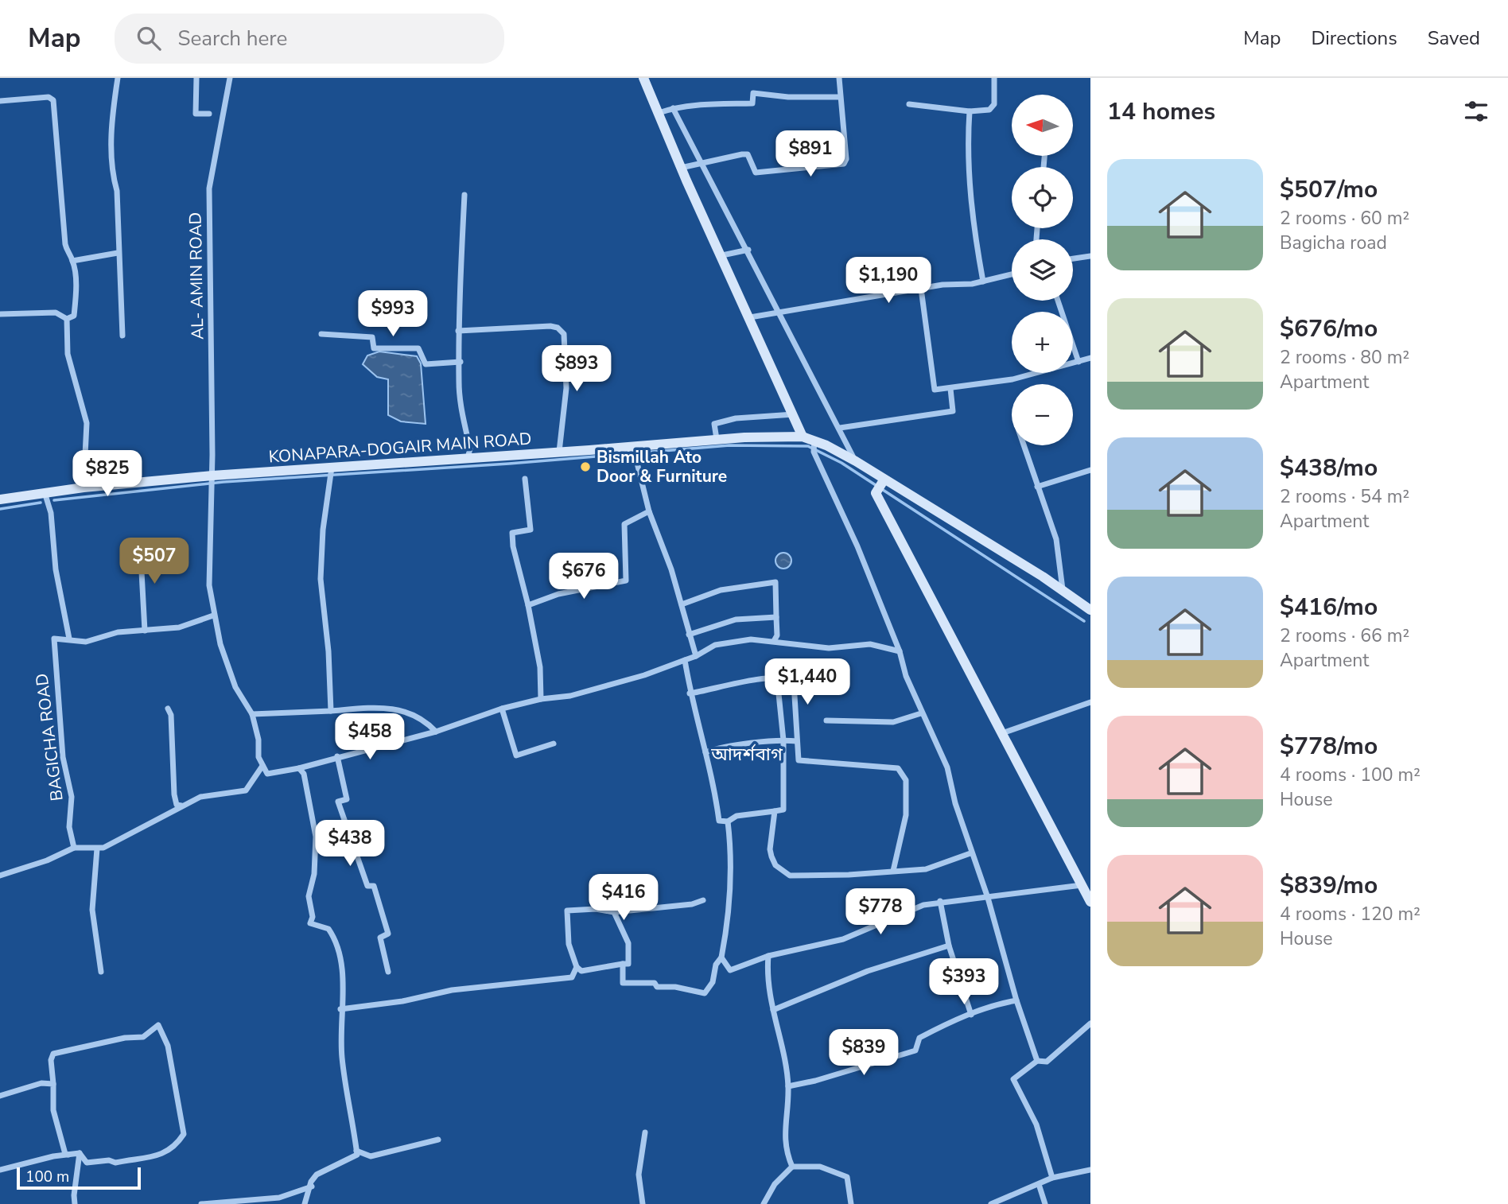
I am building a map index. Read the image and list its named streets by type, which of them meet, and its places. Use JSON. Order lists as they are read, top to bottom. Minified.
{"streets":{"main road":["KONAPARA-DOGAIR MAIN ROAD"],"street":["AL- AMIN ROAD","BAGICHA ROAD"]},"crossings":[["AL- AMIN ROAD","KONAPARA-DOGAIR MAIN ROAD"]],"districts":["আদর্শবাগ"],"places":["Bismillah Ato Door & Furniture"],"scale_bar":"100 m","north":"left","page":{"header":"Map","search":"Search here","nav":["Map","Directions","Saved"],"heading":"14 homes","map_buttons":["+","−"],"price":["$891","$1,190","$993","$893","$825","$507","$676","$1,440","$458","$438","$416","$778","$393","$839"],"list":[{"name":"$507/mo","note":"2 rooms · 60 m² · Bagicha road"},{"name":"$676/mo","note":"2 rooms · 80 m² · Apartment"},{"name":"$438/mo","note":"2 rooms · 54 m² · Apartment"},{"name":"$416/mo","note":"2 rooms · 66 m² · Apartment"},{"name":"$778/mo","note":"4 rooms · 100 m² · House"},{"name":"$839/mo","note":"4 rooms · 120 m² · House"}],"scale":"100 m"}}
